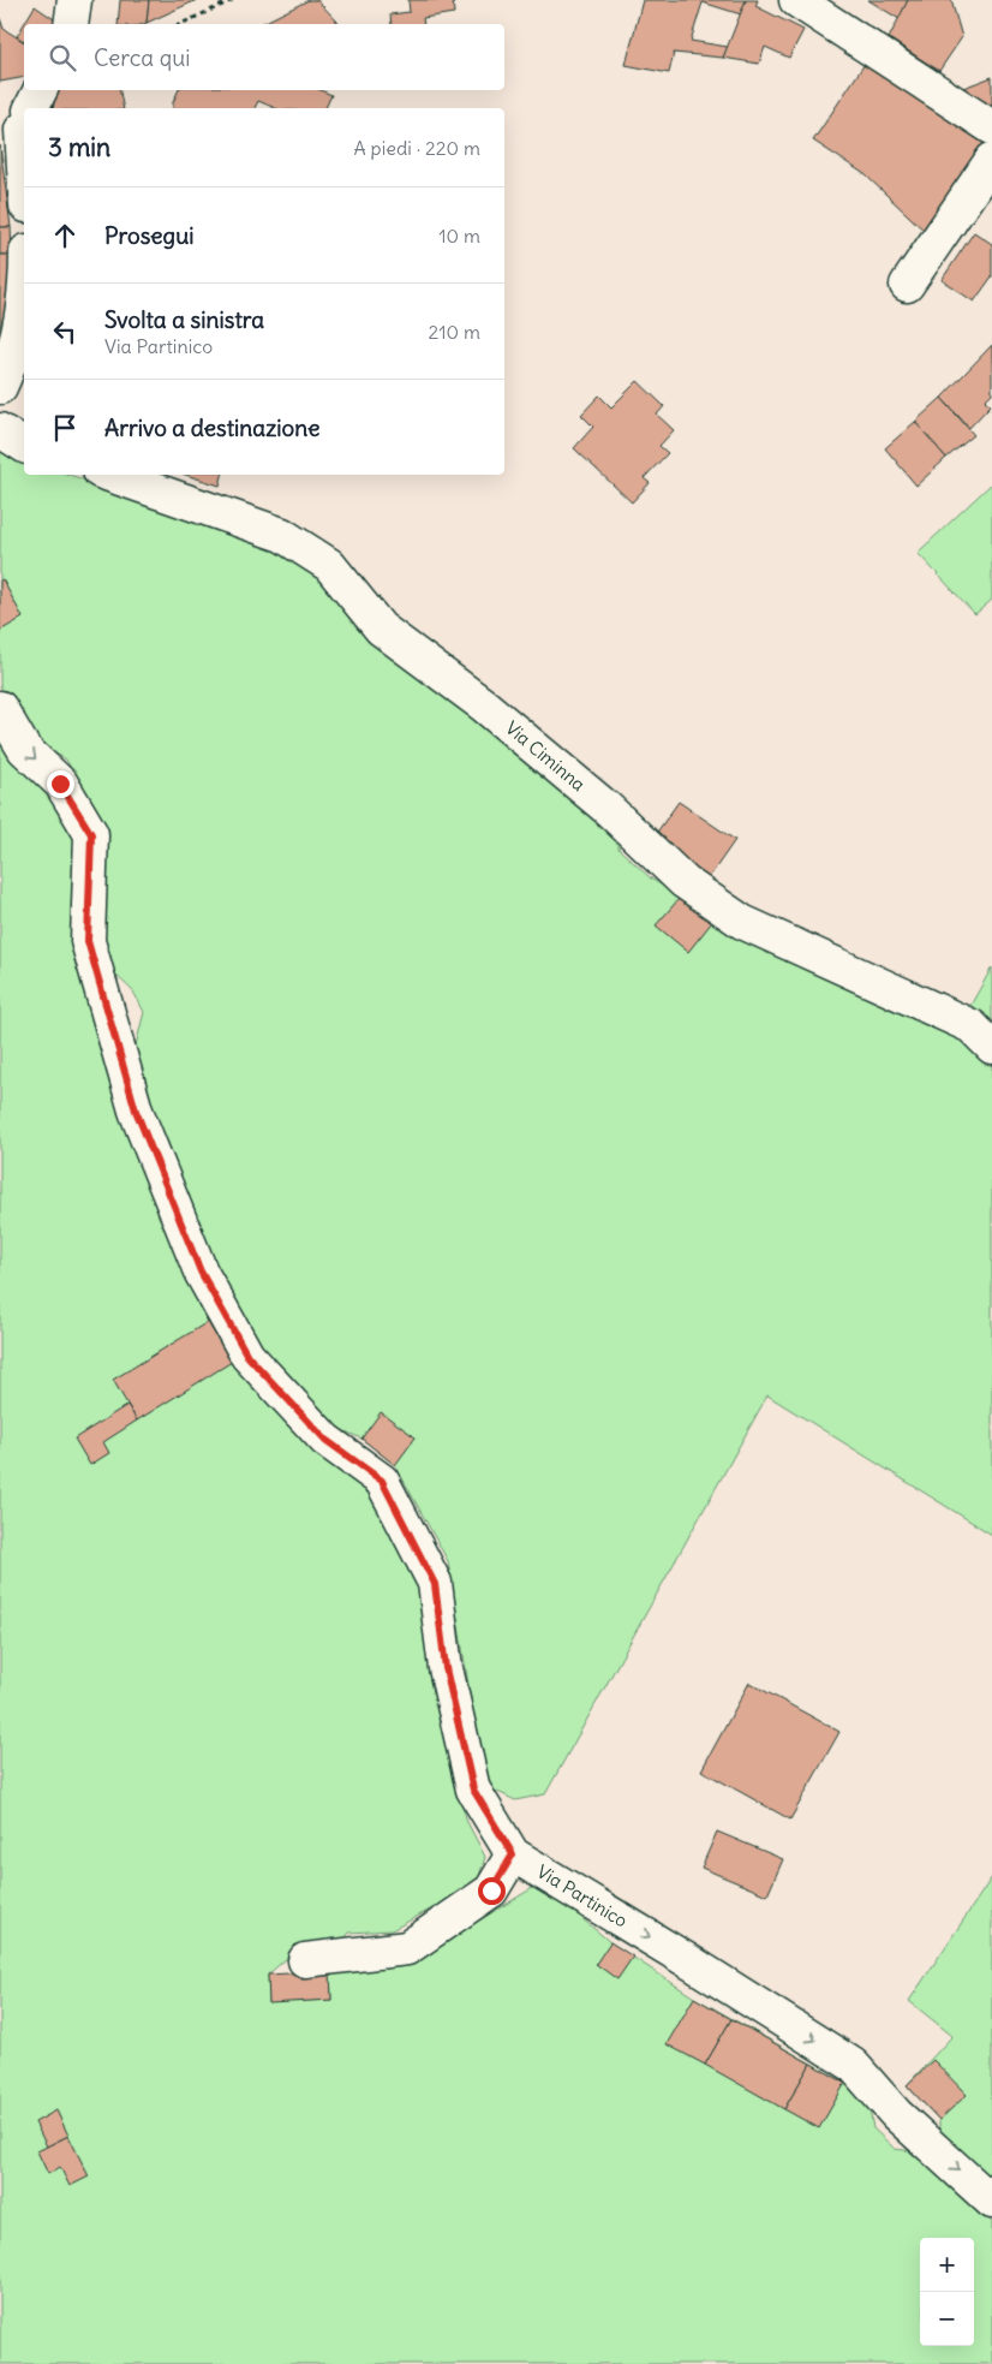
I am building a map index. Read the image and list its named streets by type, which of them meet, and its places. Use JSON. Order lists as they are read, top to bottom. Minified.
{"streets":{"street":["Via Ciminna","Via Partinico"]},"one_way":["Via Partinico"],"page":{"search":"Cerca qui","heading":["3 min","A piedi · 220 m"],"list":[["Prosegui","10 m"],["Svolta a sinistra","Via Partinico","210 m"],"Arrivo a destinazione"],"map_buttons":["+","−"]}}
